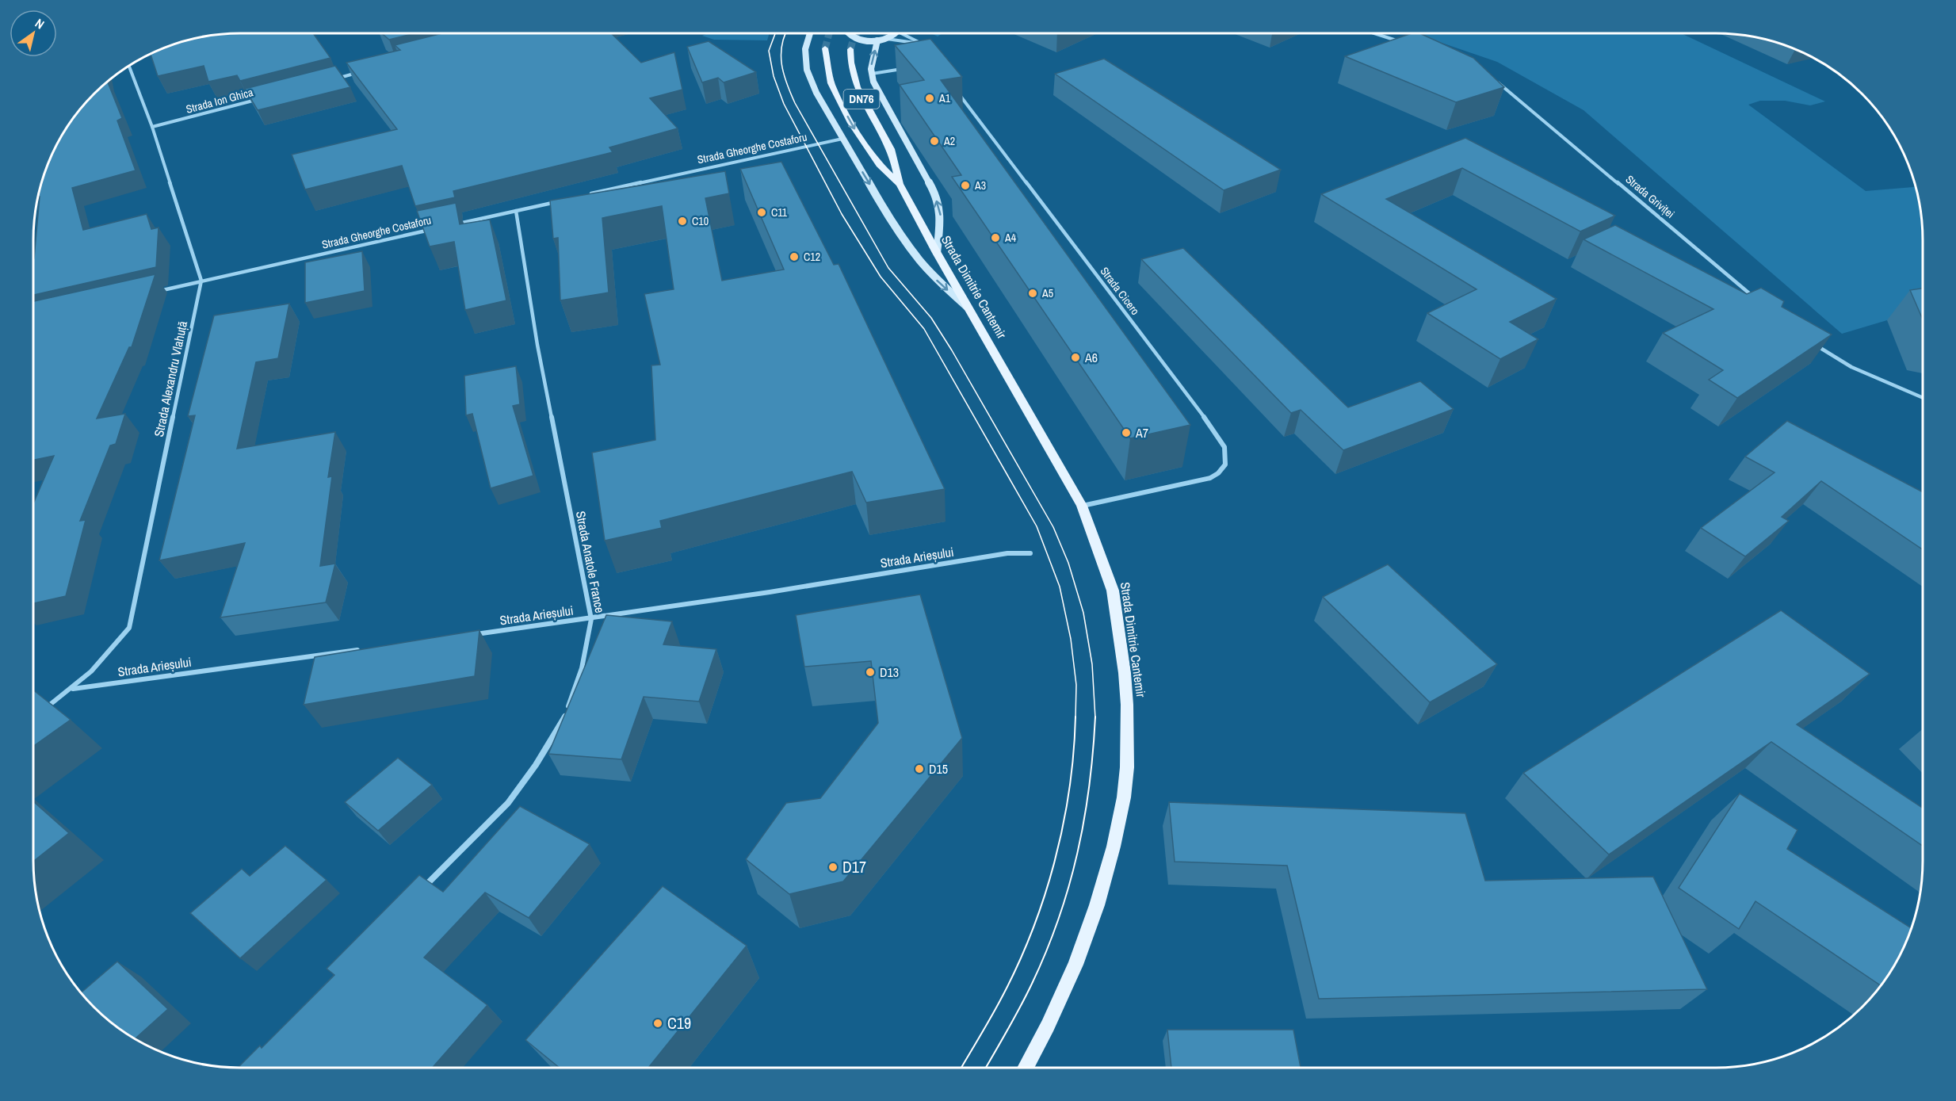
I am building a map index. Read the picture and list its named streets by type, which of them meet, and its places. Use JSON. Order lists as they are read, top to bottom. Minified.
{"streets":{"main road":["DN76","Strada Dimitrie Cantemir"],"street":["Strada Ion Ghica","Strada Gheorghe Costaforu","Strada Griviței","Strada Cicero","Strada Alexandru Vlahuță","Strada Arieșului","Strada Anatole France"]},"crossings":[["Strada Ion Ghica","Strada Alexandru Vlahuță"],["Strada Gheorghe Costaforu","Strada Alexandru Vlahuță"],["Strada Gheorghe Costaforu","Strada Anatole France"],["Strada Dimitrie Cantemir","Strada Cicero"],["Strada Alexandru Vlahuță","Strada Arieșului"],["Strada Arieșului","Strada Anatole France"]],"places":["A1","A2","A3","C11","C10","A4","C12","A5","A6","A7","D13","D15","D17","C19"],"north":"top right"}
